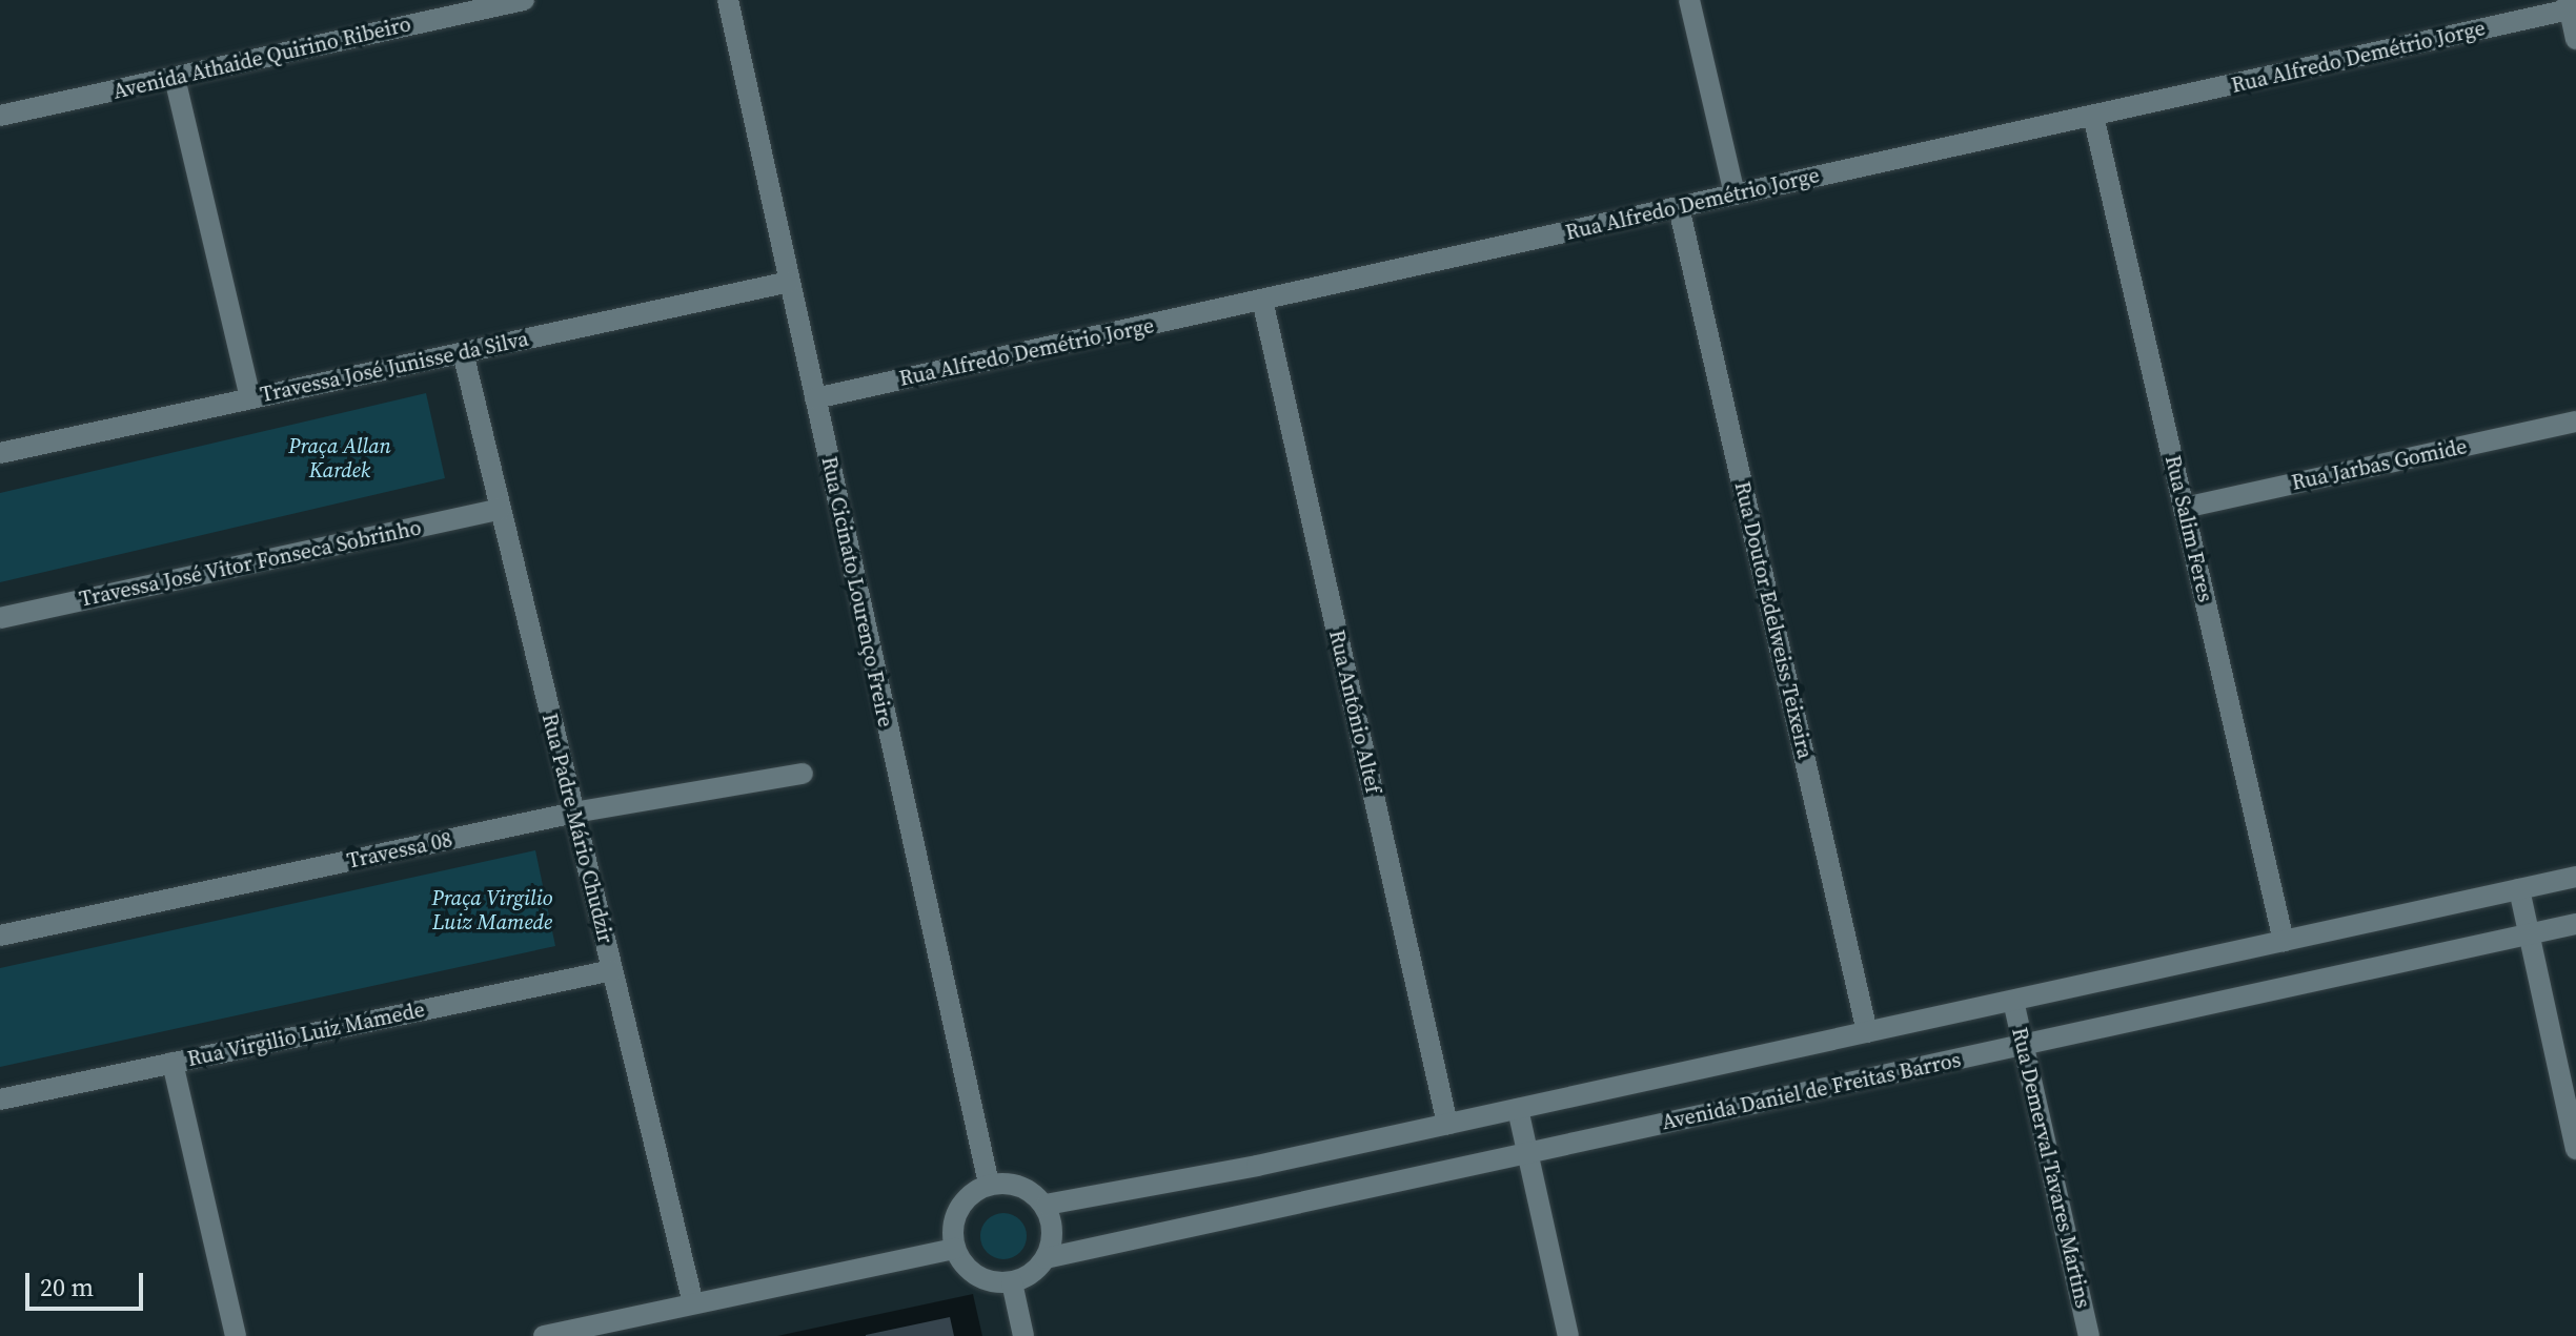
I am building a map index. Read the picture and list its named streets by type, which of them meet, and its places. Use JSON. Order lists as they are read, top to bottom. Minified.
{"streets":{"street":["Rua Alfredo Demétrio Jorge","Avenida Athaide Quirino Ribeiro","Travessa José Junisse da Silva","Rua Jarbas Gomide","Rua Salim Feres","Travessa José Vitor Fonseca Sobrinho","Rua Cicinato Lourenço Freire","Rua Doutor Edelweiss Teixeira","Rua Antônio Altef","Rua Padre Mário Chudzir","Travessa 08","Rua Virgilio Luiz Mamede","Avenida Daniel de Freitas Barros","Rua Demerval Tavares Martins"]},"crossings":[["Rua Alfredo Demétrio Jorge","Rua Salim Feres"],["Rua Alfredo Demétrio Jorge","Rua Cicinato Lourenço Freire"],["Rua Alfredo Demétrio Jorge","Rua Doutor Edelweiss Teixeira"],["Rua Alfredo Demétrio Jorge","Rua Antônio Altef"],["Travessa José Junisse da Silva","Rua Cicinato Lourenço Freire"],["Travessa José Junisse da Silva","Rua Padre Mário Chudzir"],["Rua Jarbas Gomide","Rua Salim Feres"],["Travessa José Vitor Fonseca Sobrinho","Rua Padre Mário Chudzir"],["Rua Cicinato Lourenço Freire","Avenida Daniel de Freitas Barros"],["Rua Padre Mário Chudzir","Travessa 08"],["Rua Padre Mário Chudzir","Rua Virgilio Luiz Mamede"],["Avenida Daniel de Freitas Barros","Rua Demerval Tavares Martins"]],"parks":["Praça Allan Kardek","Praça Virgilio Luiz Mamede"],"scale_bar":"20 m"}
